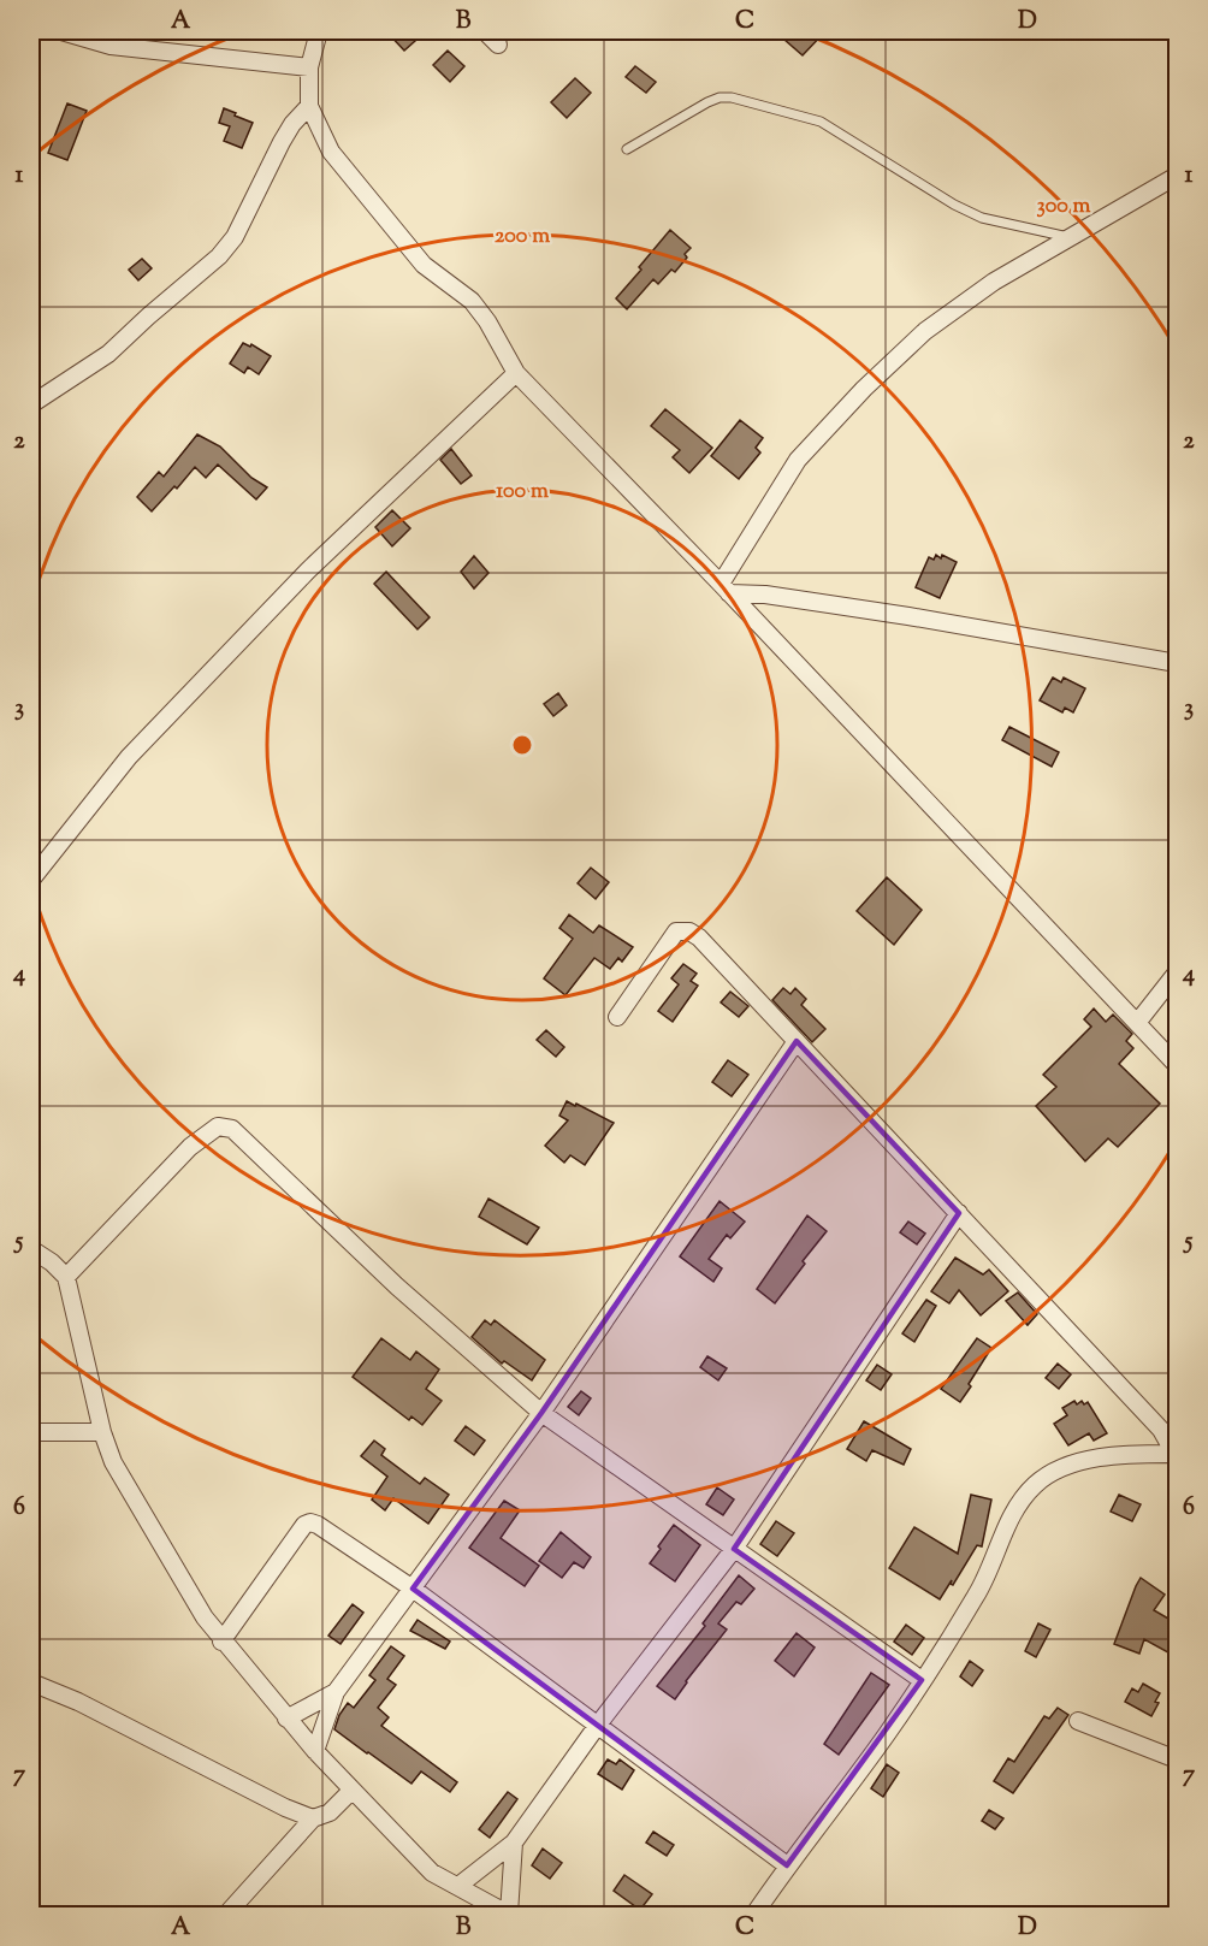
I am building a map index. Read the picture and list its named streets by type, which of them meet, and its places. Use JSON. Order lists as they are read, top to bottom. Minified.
{"grid":{"columns":["A","B","C","D"],"rows":["1","2","3","4","5","6","7"]},"rings":["300 m","200 m","100 m"]}
